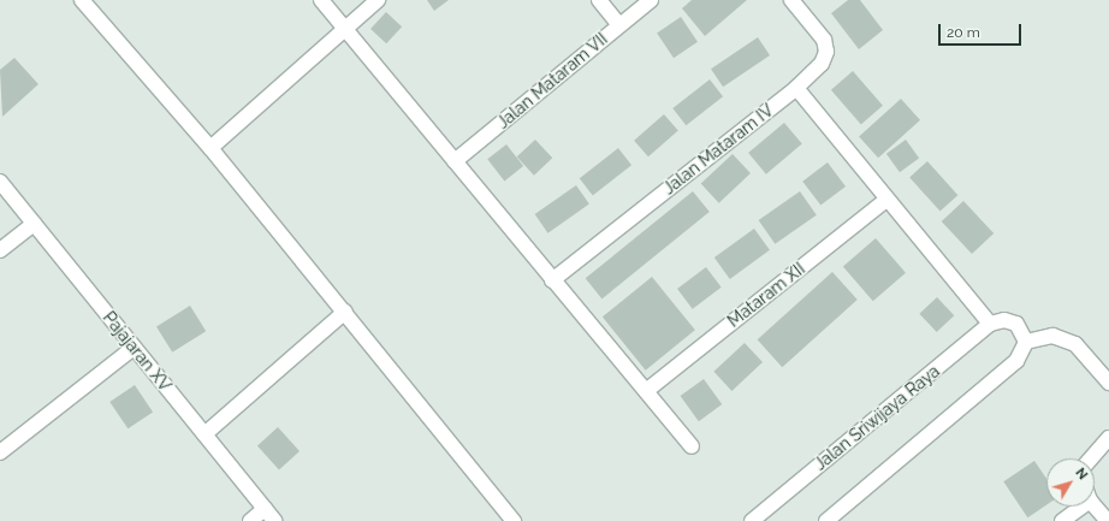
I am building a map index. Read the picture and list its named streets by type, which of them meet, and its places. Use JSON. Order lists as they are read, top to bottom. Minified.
{"streets":{"street":["Jalan Mataram VII","Jalan Mataram IV","Mataram XII","Pajajaran XV","Jalan Sriwijaya Raya"]},"scale_bar":"20 m","north":"top right"}
